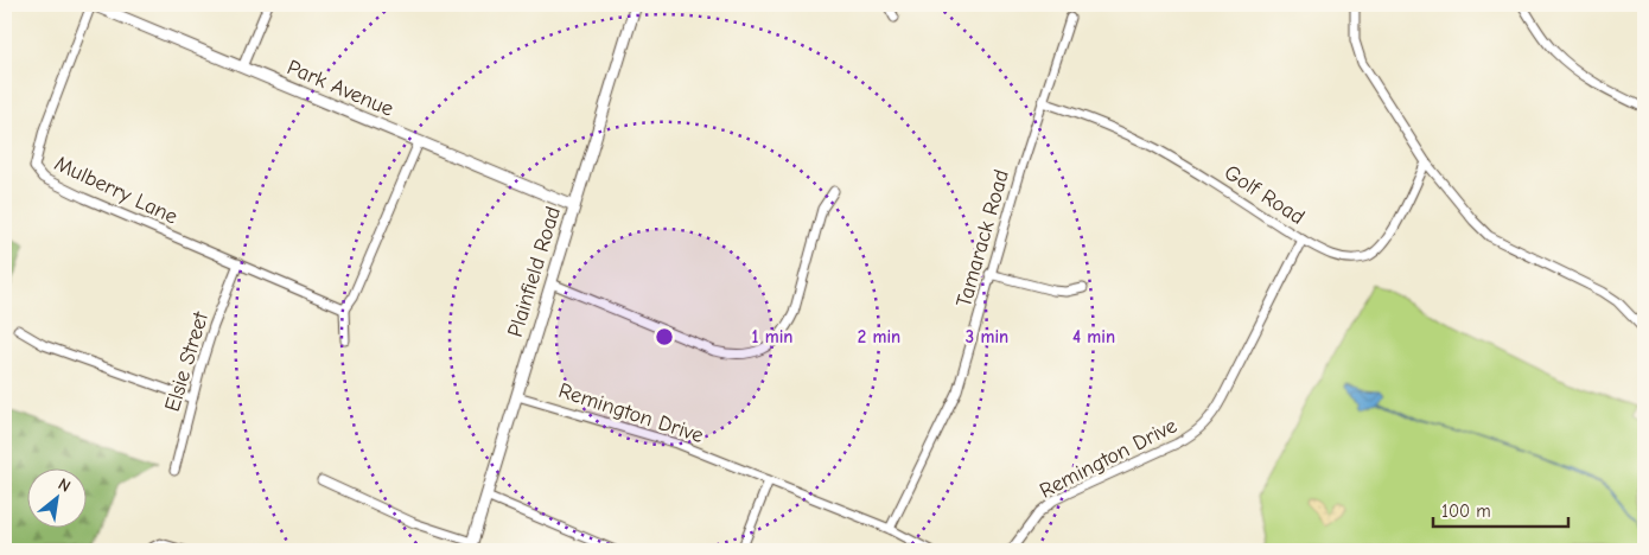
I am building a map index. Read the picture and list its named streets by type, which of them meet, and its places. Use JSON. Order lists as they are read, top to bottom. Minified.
{"streets":{"street":["Park Avenue","Mulberry Lane","Golf Road","Tamarack Road","Plainfield Road","Elsie Street","Remington Drive"]},"crossings":[["Park Avenue","Mulberry Lane"],["Park Avenue","Plainfield Road"],["Mulberry Lane","Elsie Street"],["Golf Road","Tamarack Road"],["Golf Road","Remington Drive"],["Tamarack Road","Remington Drive"],["Plainfield Road","Remington Drive"]],"scale_bar":"100 m","north":"top right","rings":["1 min","2 min","3 min","4 min"]}
